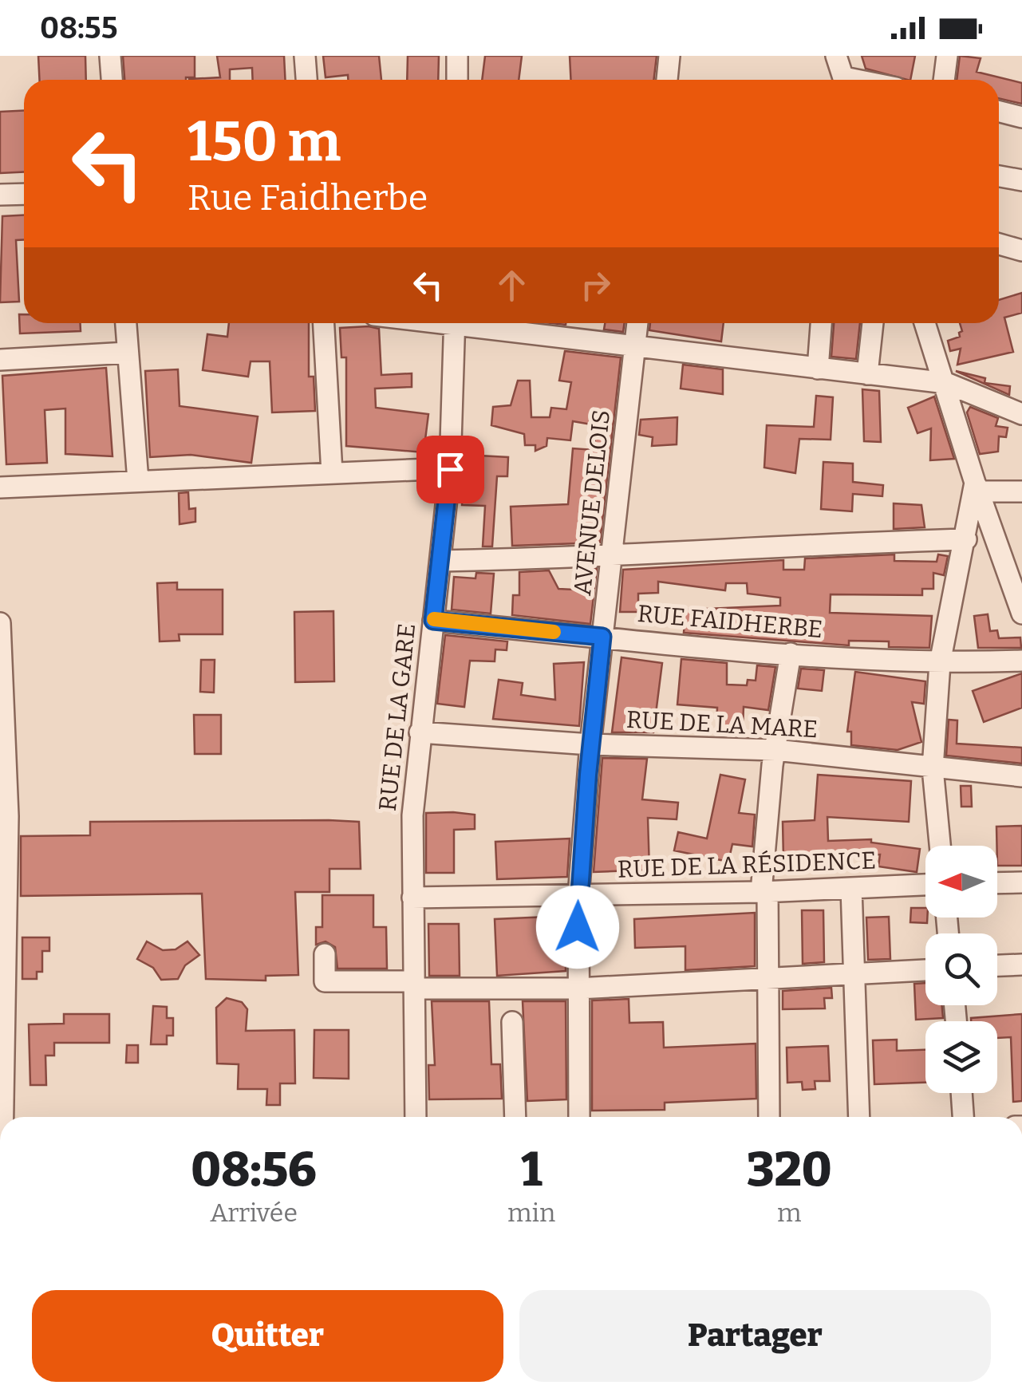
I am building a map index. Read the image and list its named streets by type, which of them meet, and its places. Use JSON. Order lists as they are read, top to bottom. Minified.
{"streets":{"street":["AVENUE DELOIS","RUE FAIDHERBE","RUE DE LA GARE","RUE DE LA MARE","RUE DE LA RÉSIDENCE"]},"crossings":[["AVENUE DELOIS","RUE FAIDHERBE"],["AVENUE DELOIS","RUE DE LA MARE"],["AVENUE DELOIS","RUE DE LA RÉSIDENCE"],["RUE FAIDHERBE","RUE DE LA GARE"],["RUE DE LA GARE","RUE DE LA MARE"],["RUE DE LA GARE","RUE DE LA RÉSIDENCE"]],"north":"left","page":{"status":"08:55","turn":["150 m","Rue Faidherbe"],"eta":["08:56","Arrivée","1","min","320","m"],"buttons":["Quitter","Partager"]}}
